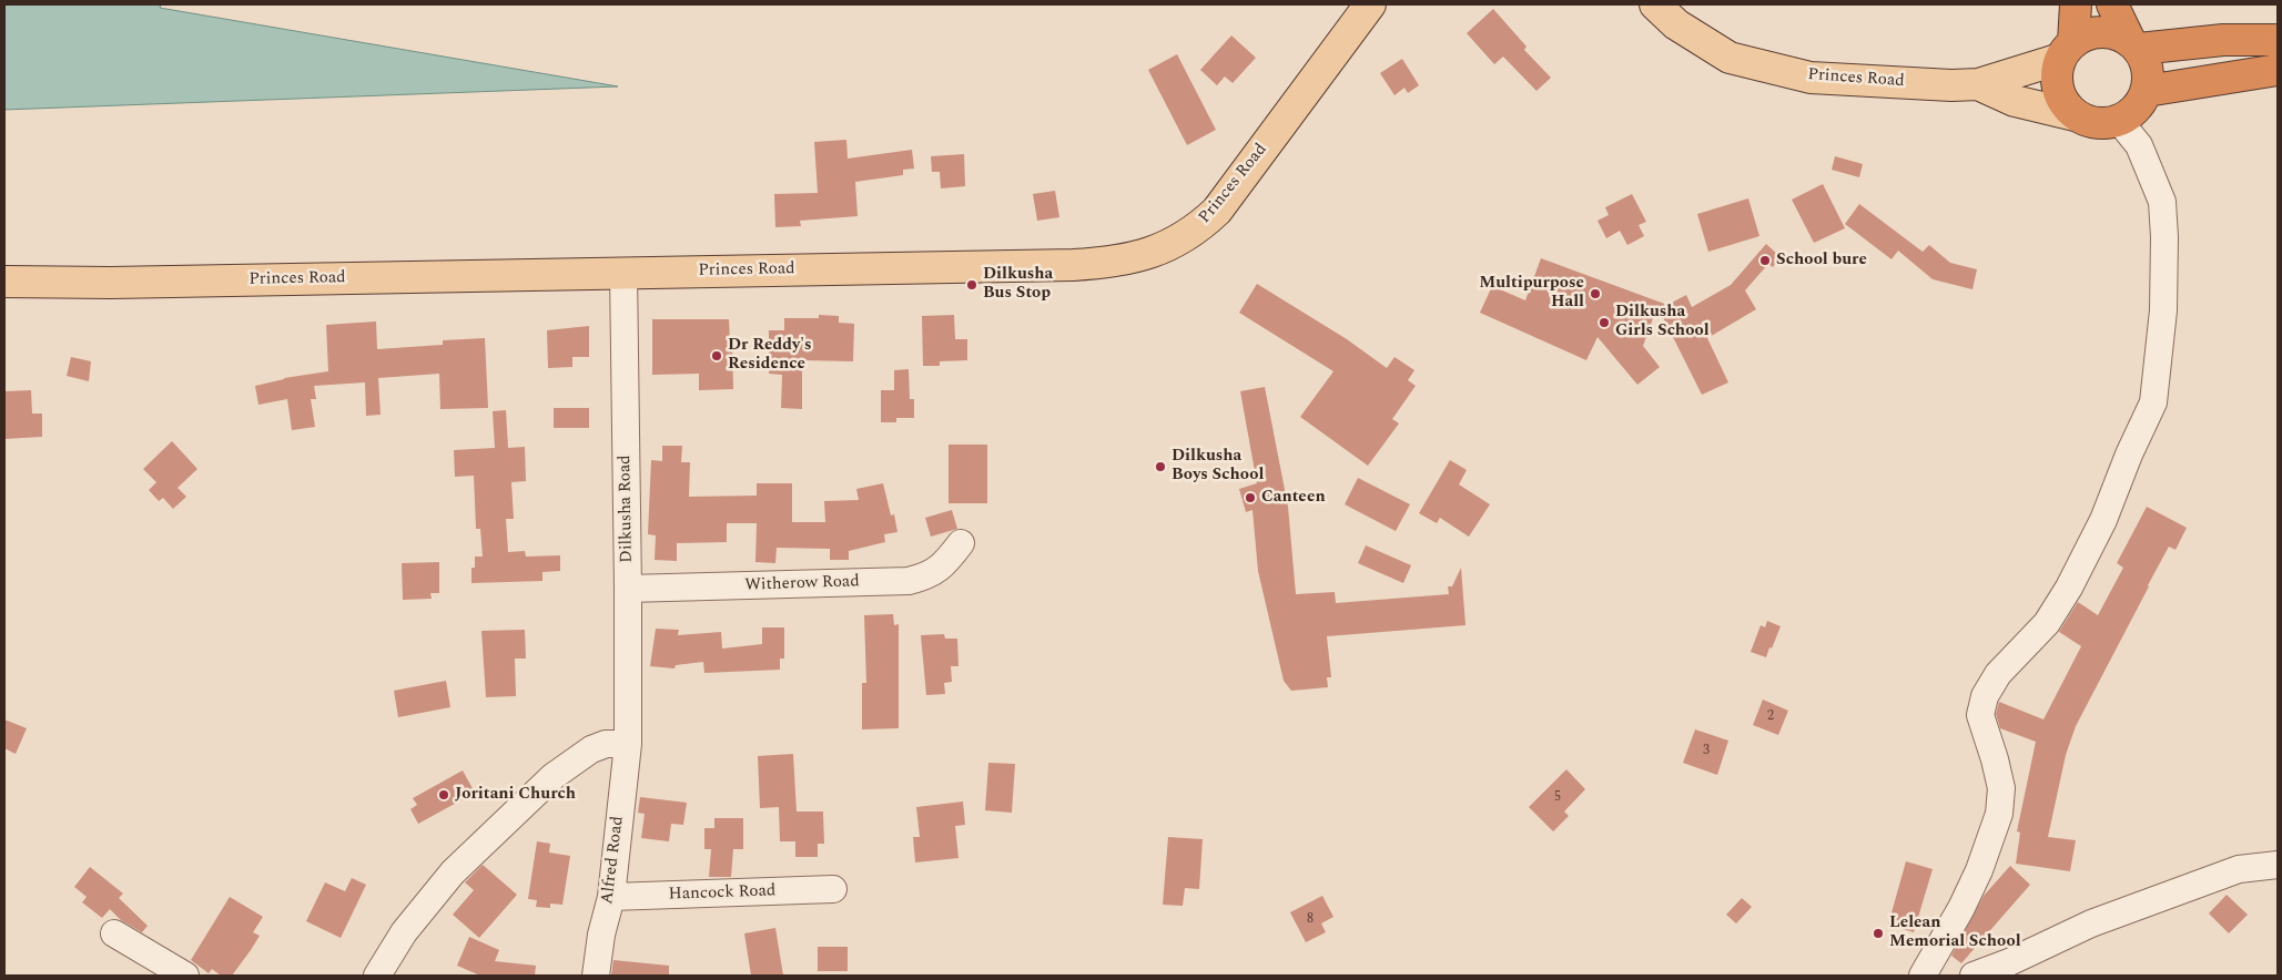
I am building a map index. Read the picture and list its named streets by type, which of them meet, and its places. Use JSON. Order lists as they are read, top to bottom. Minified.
{"streets":{"main road":["Princes Road"],"street":["Dilkusha Road","Witherow Road","Alfred Road","Hancock Road"]},"crossings":[["Princes Road","Dilkusha Road"],["Dilkusha Road","Witherow Road"],["Dilkusha Road","Alfred Road"],["Alfred Road","Hancock Road"]],"places":["School bure","Dilkusha Bus Stop","Multipurpose Hall","Dilkusha Girls School","Dr Reddy's Residence","Dilkusha Boys School","Canteen","Joritani Church","Lelean Memorial School"],"house_numbers":["2","3","5","8"]}
